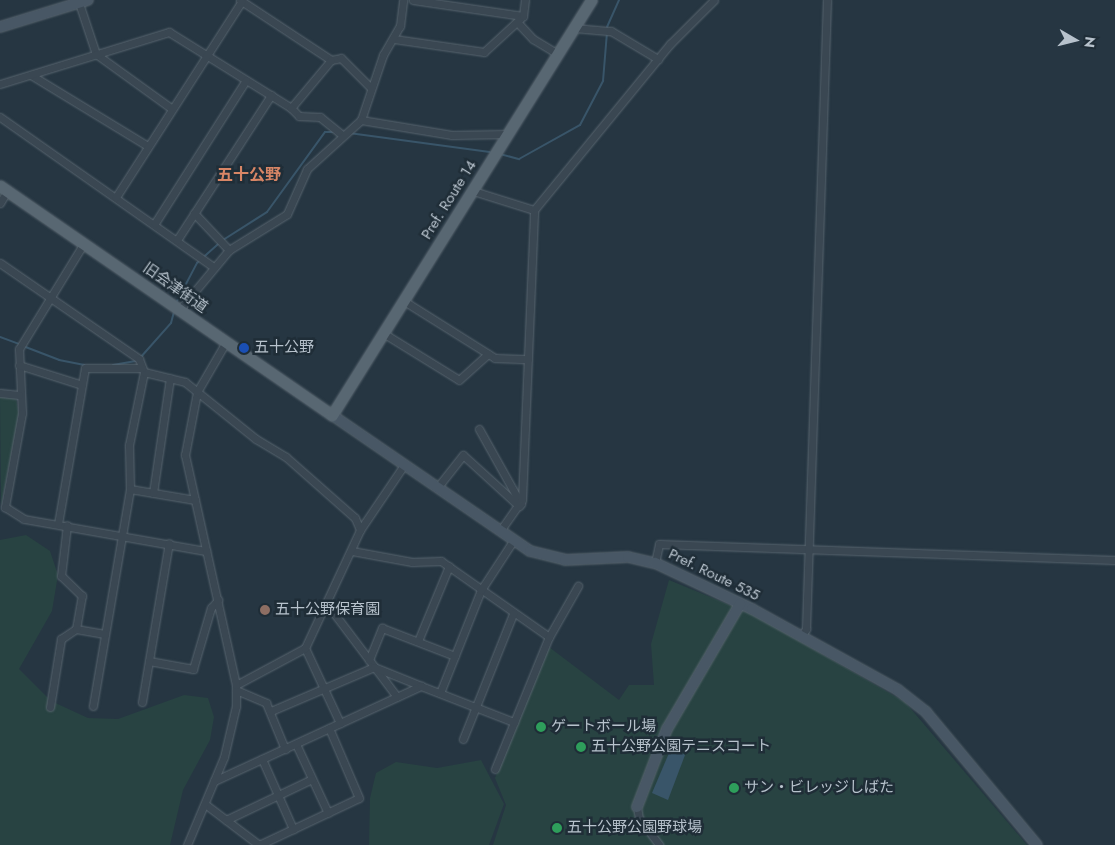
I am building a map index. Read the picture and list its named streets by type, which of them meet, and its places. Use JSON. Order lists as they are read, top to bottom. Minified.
{"streets":{"main road":["Pref. Route 14","旧会津街道","Pref. Route 535"]},"crossings":[["Pref. Route 14","旧会津街道"],["Pref. Route 14","Pref. Route 535"],["旧会津街道","Pref. Route 535"]],"districts":["五十公野"],"places":["五十公野","五十公野保育園","ゲートボール場","五十公野公園テニスコート","サン・ビレッジしばた","五十公野公園野球場"],"north":"right"}
